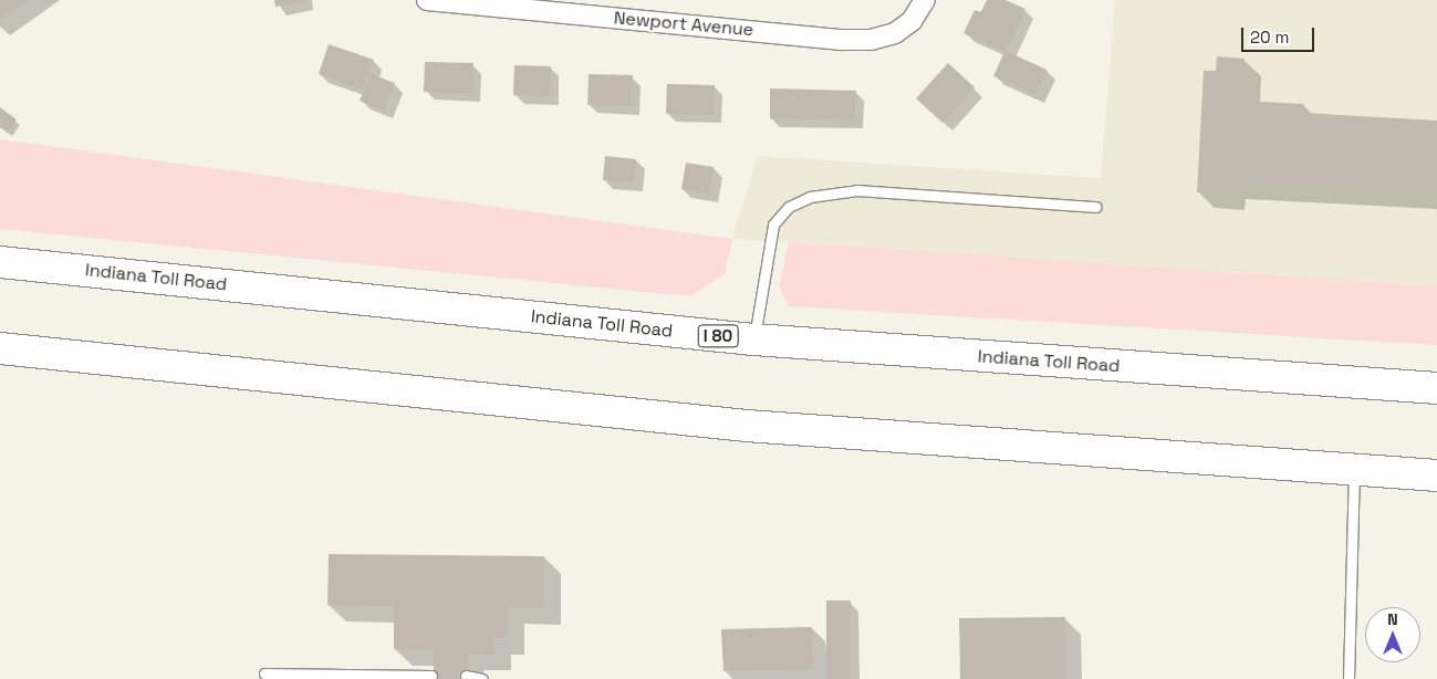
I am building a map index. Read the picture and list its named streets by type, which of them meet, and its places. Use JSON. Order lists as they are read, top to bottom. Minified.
{"streets":{"highway":["Indiana Toll Road","I 80"],"street":["Newport Avenue"]},"scale_bar":"20 m","north":"top"}
